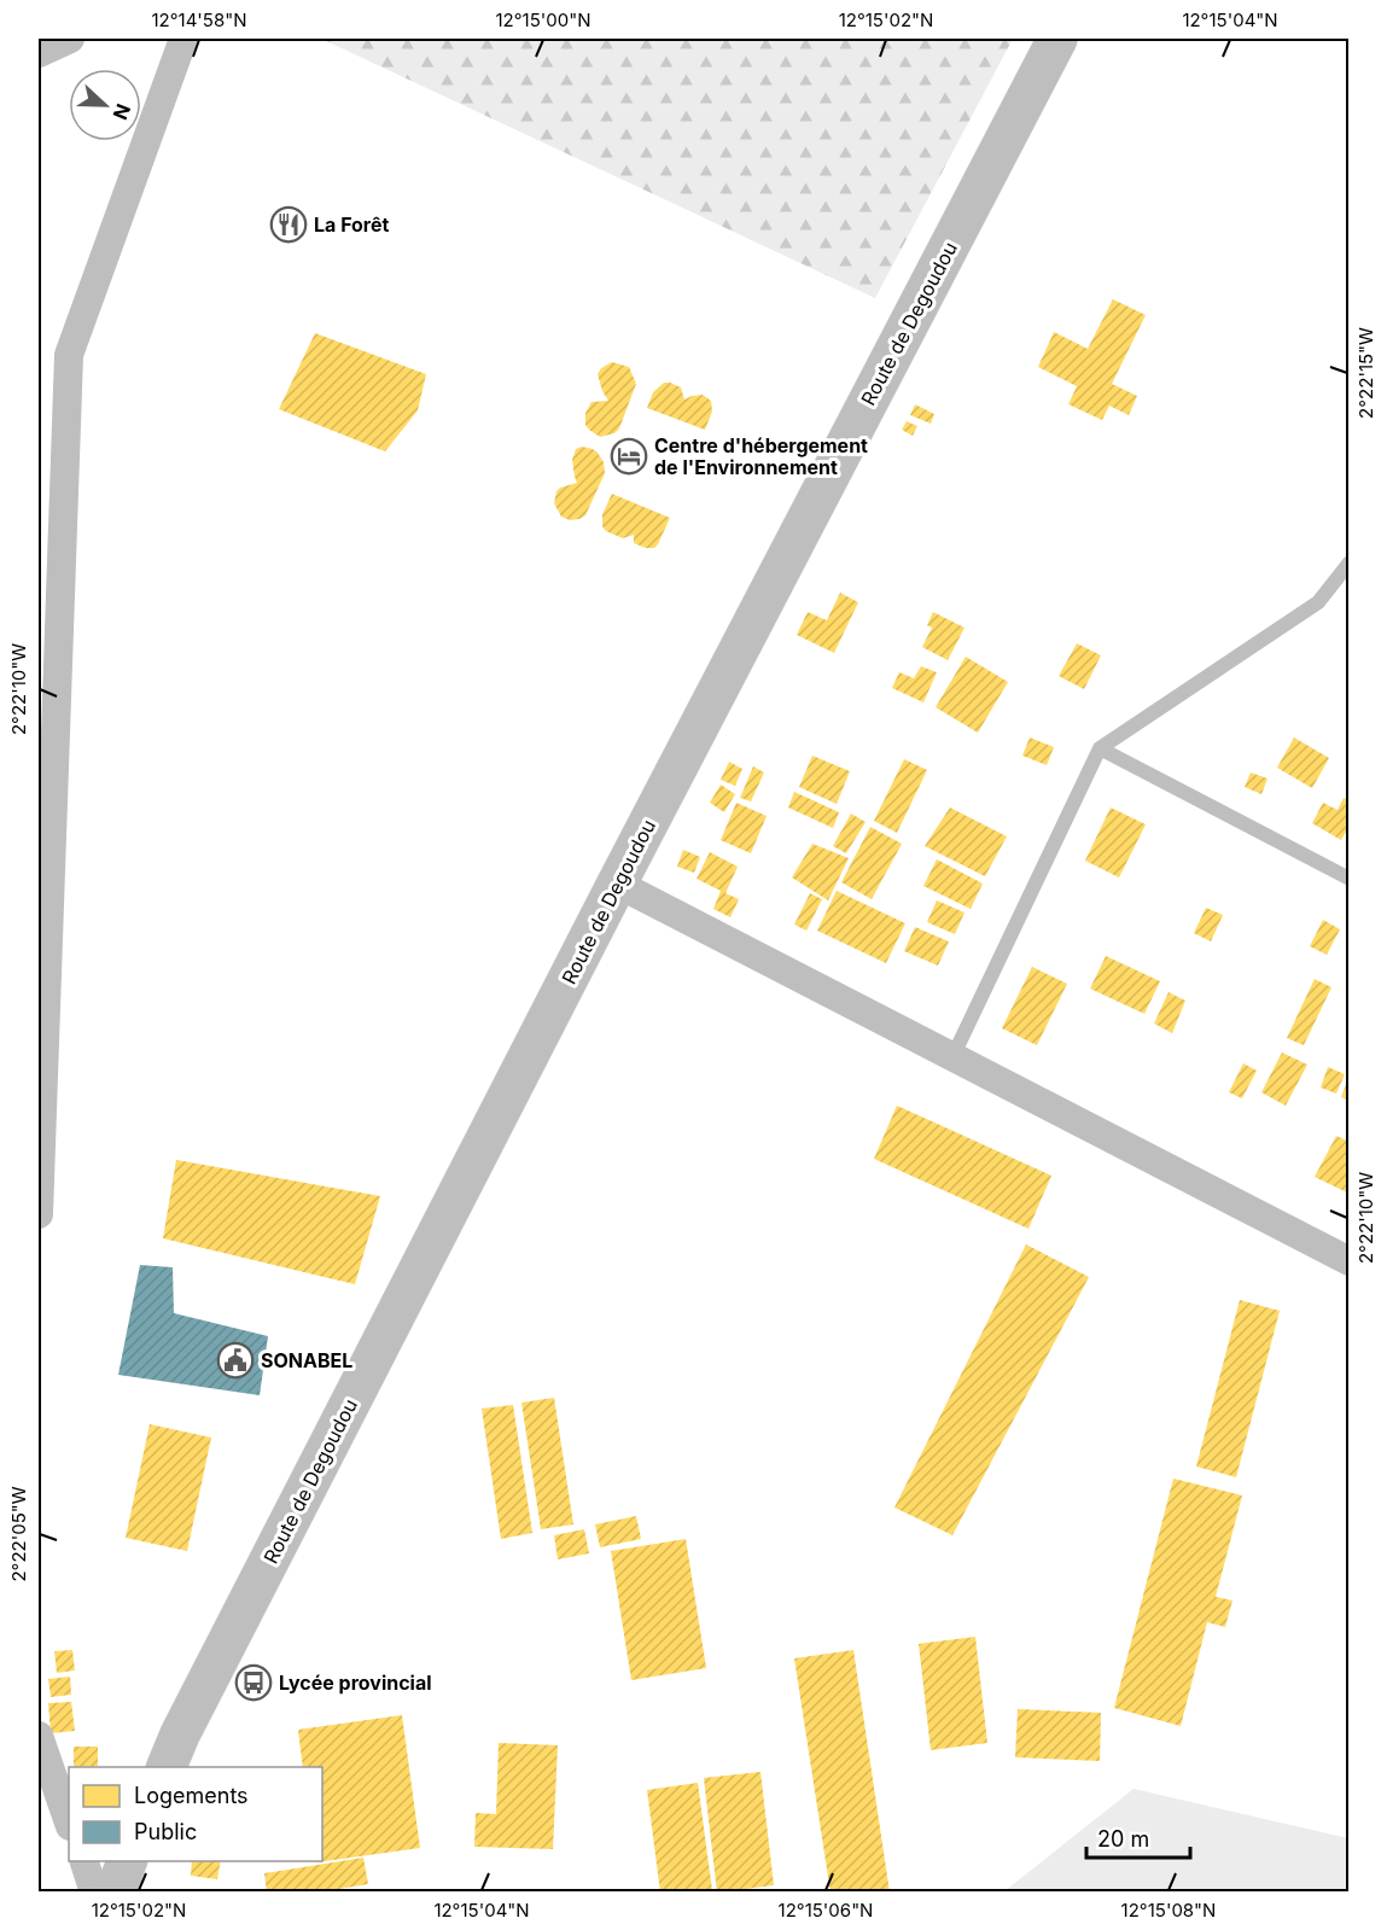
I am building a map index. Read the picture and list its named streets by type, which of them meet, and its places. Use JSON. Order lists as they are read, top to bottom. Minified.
{"streets":{"main road":["Route de Degoudou"]},"places":{"restaurant":["La Forêt"],"hotel":["Centre d'hébergement de l'Environnement"],"public building":["SONABEL"],"bus stop":["Lycée provincial"]},"legend":["Logements","Public"],"scale_bar":"20 m","north":"right","coordinates":["12°14'58\"N","12°15'00\"N","12°15'02\"N","12°15'04\"N","2°22'15\"W","2°22'10\"W","2°22'05\"W","12°15'06\"N","12°15'08\"N"]}
